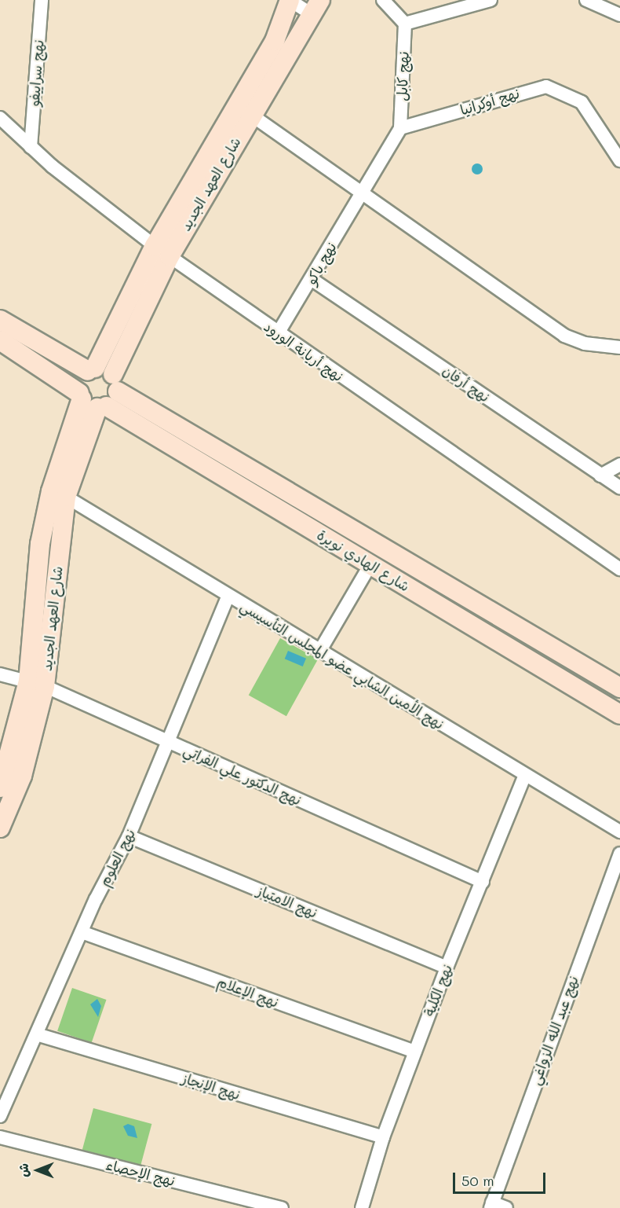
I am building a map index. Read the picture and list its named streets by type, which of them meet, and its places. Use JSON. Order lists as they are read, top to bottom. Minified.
{"streets":{"main road":["شارع العهد الجديد","شارع الهادي نويرة"],"street":["نهج سراييفو","نهج كابل","نهج أوكرانيا","نهج باكو","نهج أريانة الورود","نهج أرفان","نهج الأمين الشابي عضو المجلس التأسيسي","نهج الدكتور علي الفراتي","نهج العلوم","نهج الامتياز","نهج الكلية","نهج الإعلام","نهج عبد الله الزواغي","نهج الإنجاز","نهج الإحصاء"]},"crossings":[["نهج سراييفو","نهج أريانة الورود"],["نهج كابل","نهج أوكرانيا"],["شارع العهد الجديد","نهج أريانة الورود"],["شارع العهد الجديد","شارع الهادي نويرة"],["شارع العهد الجديد","نهج الأمين الشابي عضو المجلس التأسيسي"],["شارع العهد الجديد","نهج الدكتور علي الفراتي"],["نهج باكو","نهج أريانة الورود"],["نهج باكو","نهج أرفان"],["نهج الأمين الشابي عضو المجلس التأسيسي","نهج العلوم"],["نهج الأمين الشابي عضو المجلس التأسيسي","نهج الكلية"],["نهج الدكتور علي الفراتي","نهج العلوم"],["نهج الدكتور علي الفراتي","نهج الكلية"],["نهج العلوم","نهج الامتياز"],["نهج العلوم","نهج الإعلام"],["نهج العلوم","نهج الإنجاز"],["نهج الامتياز","نهج الكلية"],["نهج الكلية","نهج الإعلام"],["نهج الكلية","نهج الإنجاز"]],"scale_bar":"50 m","north":"left"}
